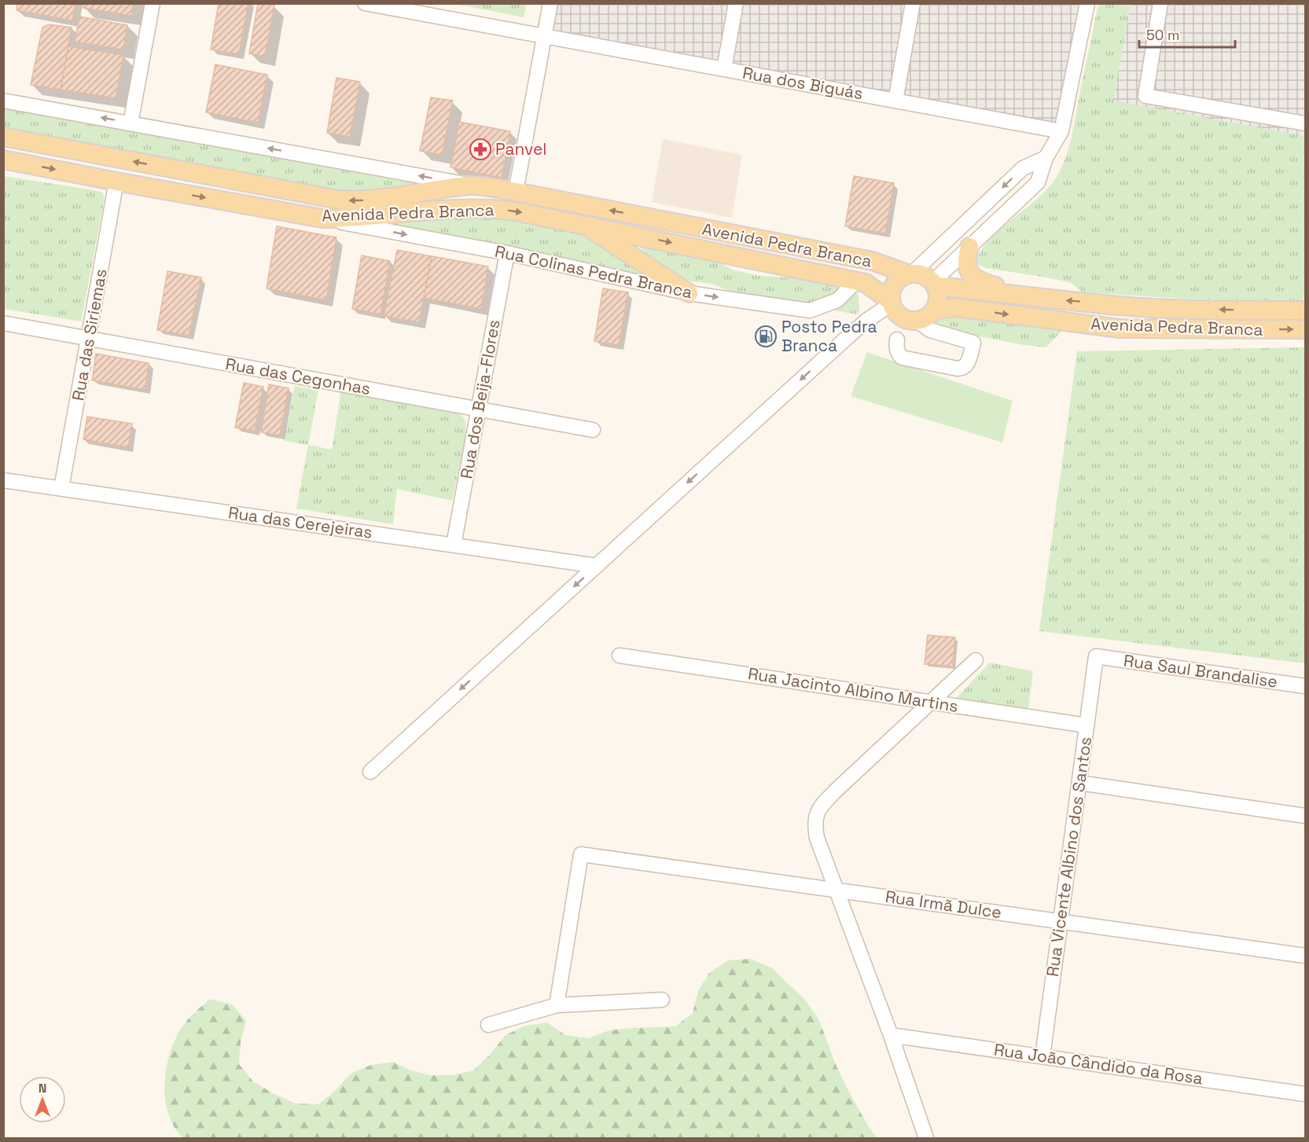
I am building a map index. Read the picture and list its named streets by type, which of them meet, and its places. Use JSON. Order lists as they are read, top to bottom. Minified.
{"streets":{"main road":["Avenida Pedra Branca"],"street":["Rua dos Biguás","Rua Colinas Pedra Branca","Rua das Siriemas","Rua das Cegonhas","Rua dos Beija-Flores","Rua das Cerejeiras","Rua Saul Brandalise","Rua Jacinto Albino Martins","Rua Vicente Albino dos Santos","Rua Irmã Dulce","Rua João Cândido da Rosa"]},"crossings":[["Avenida Pedra Branca","Rua Colinas Pedra Branca"],["Avenida Pedra Branca","Rua das Siriemas"],["Rua Colinas Pedra Branca","Rua dos Beija-Flores"],["Rua das Siriemas","Rua das Cegonhas"],["Rua das Siriemas","Rua das Cerejeiras"],["Rua das Cegonhas","Rua dos Beija-Flores"],["Rua dos Beija-Flores","Rua das Cerejeiras"],["Rua Saul Brandalise","Rua Vicente Albino dos Santos"],["Rua Jacinto Albino Martins","Rua Vicente Albino dos Santos"],["Rua Vicente Albino dos Santos","Rua Irmã Dulce"],["Rua Vicente Albino dos Santos","Rua João Cândido da Rosa"]],"one_way":["Rua Colinas Pedra Branca"],"places":{"pharmacy":["Panvel"],"fuel station":["Posto Pedra Branca"]},"scale_bar":"50 m","north":"top"}
